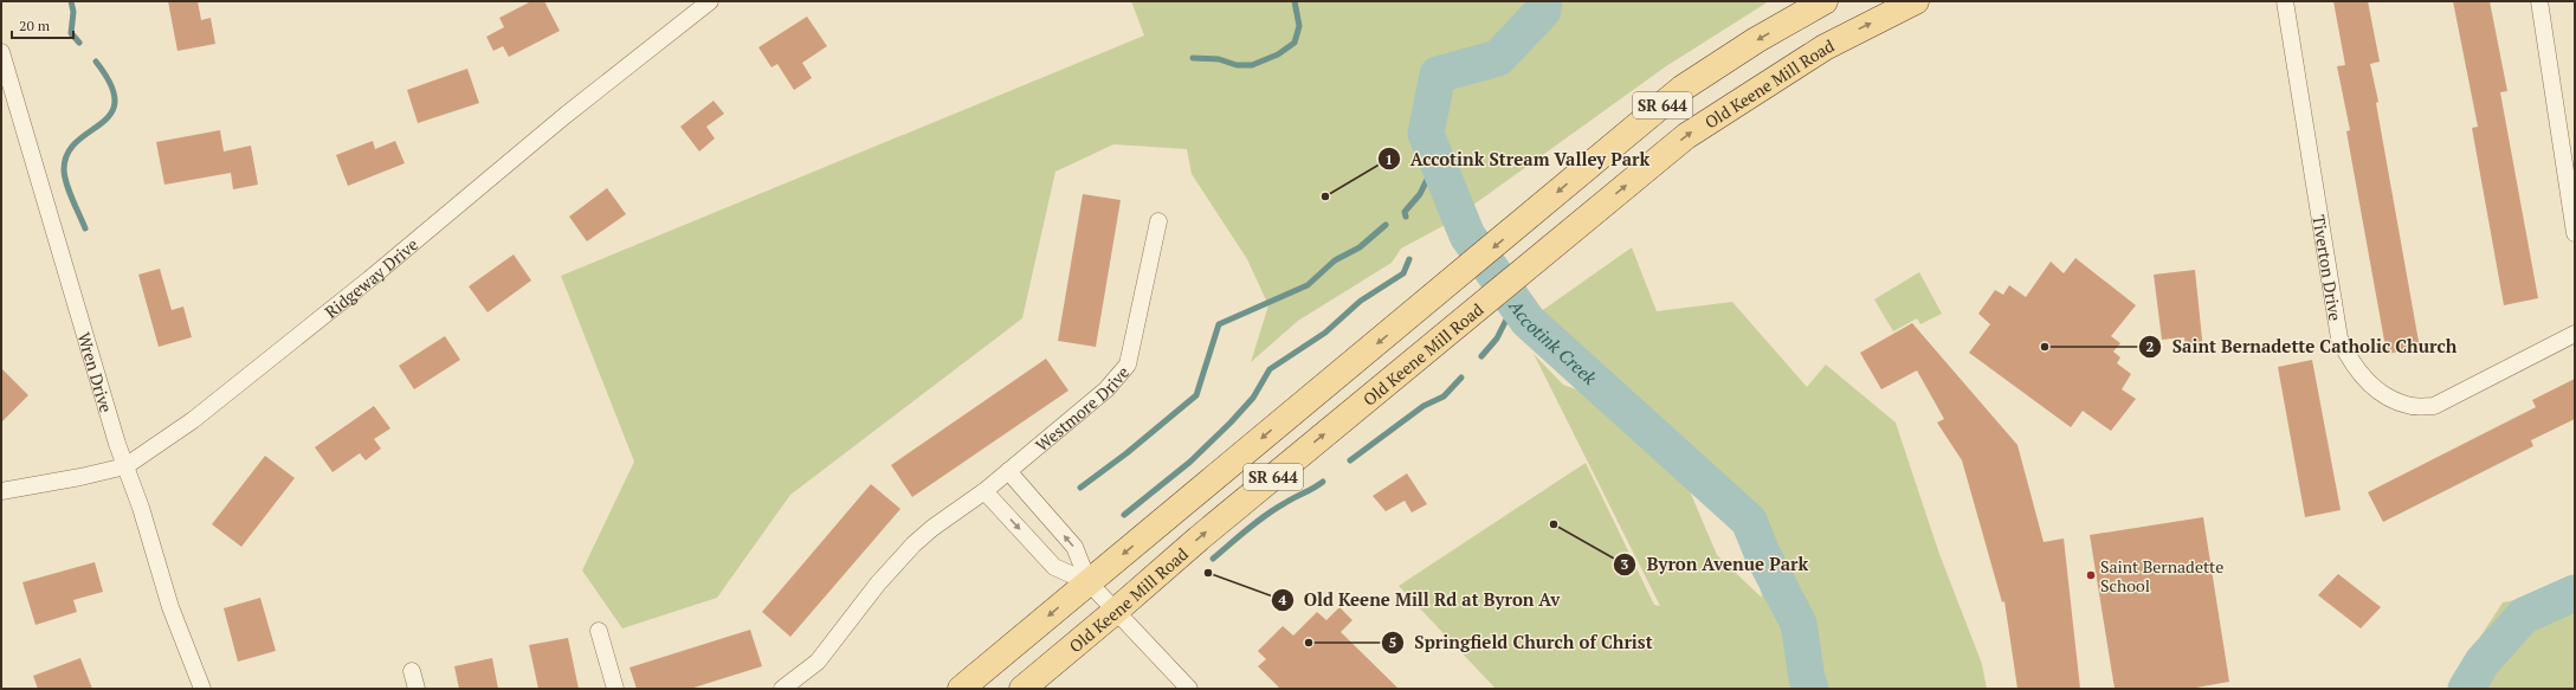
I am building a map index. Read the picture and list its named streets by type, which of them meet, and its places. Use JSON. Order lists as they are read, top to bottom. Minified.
{"streets":{"main road":["Old Keene Mill Road","SR 644"],"street":["Tiverton Drive","Ridgeway Drive","Wren Drive","Westmore Drive"]},"crossings":[["Ridgeway Drive","Wren Drive"]],"water":["Accotink Creek"],"places":["Accotink Stream Valley Park","Saint Bernadette Catholic Church","Byron Avenue Park","Old Keene Mill Rd at Byron Av","Saint Bernadette School","Springfield Church of Christ"],"scale_bar":"20 m"}
